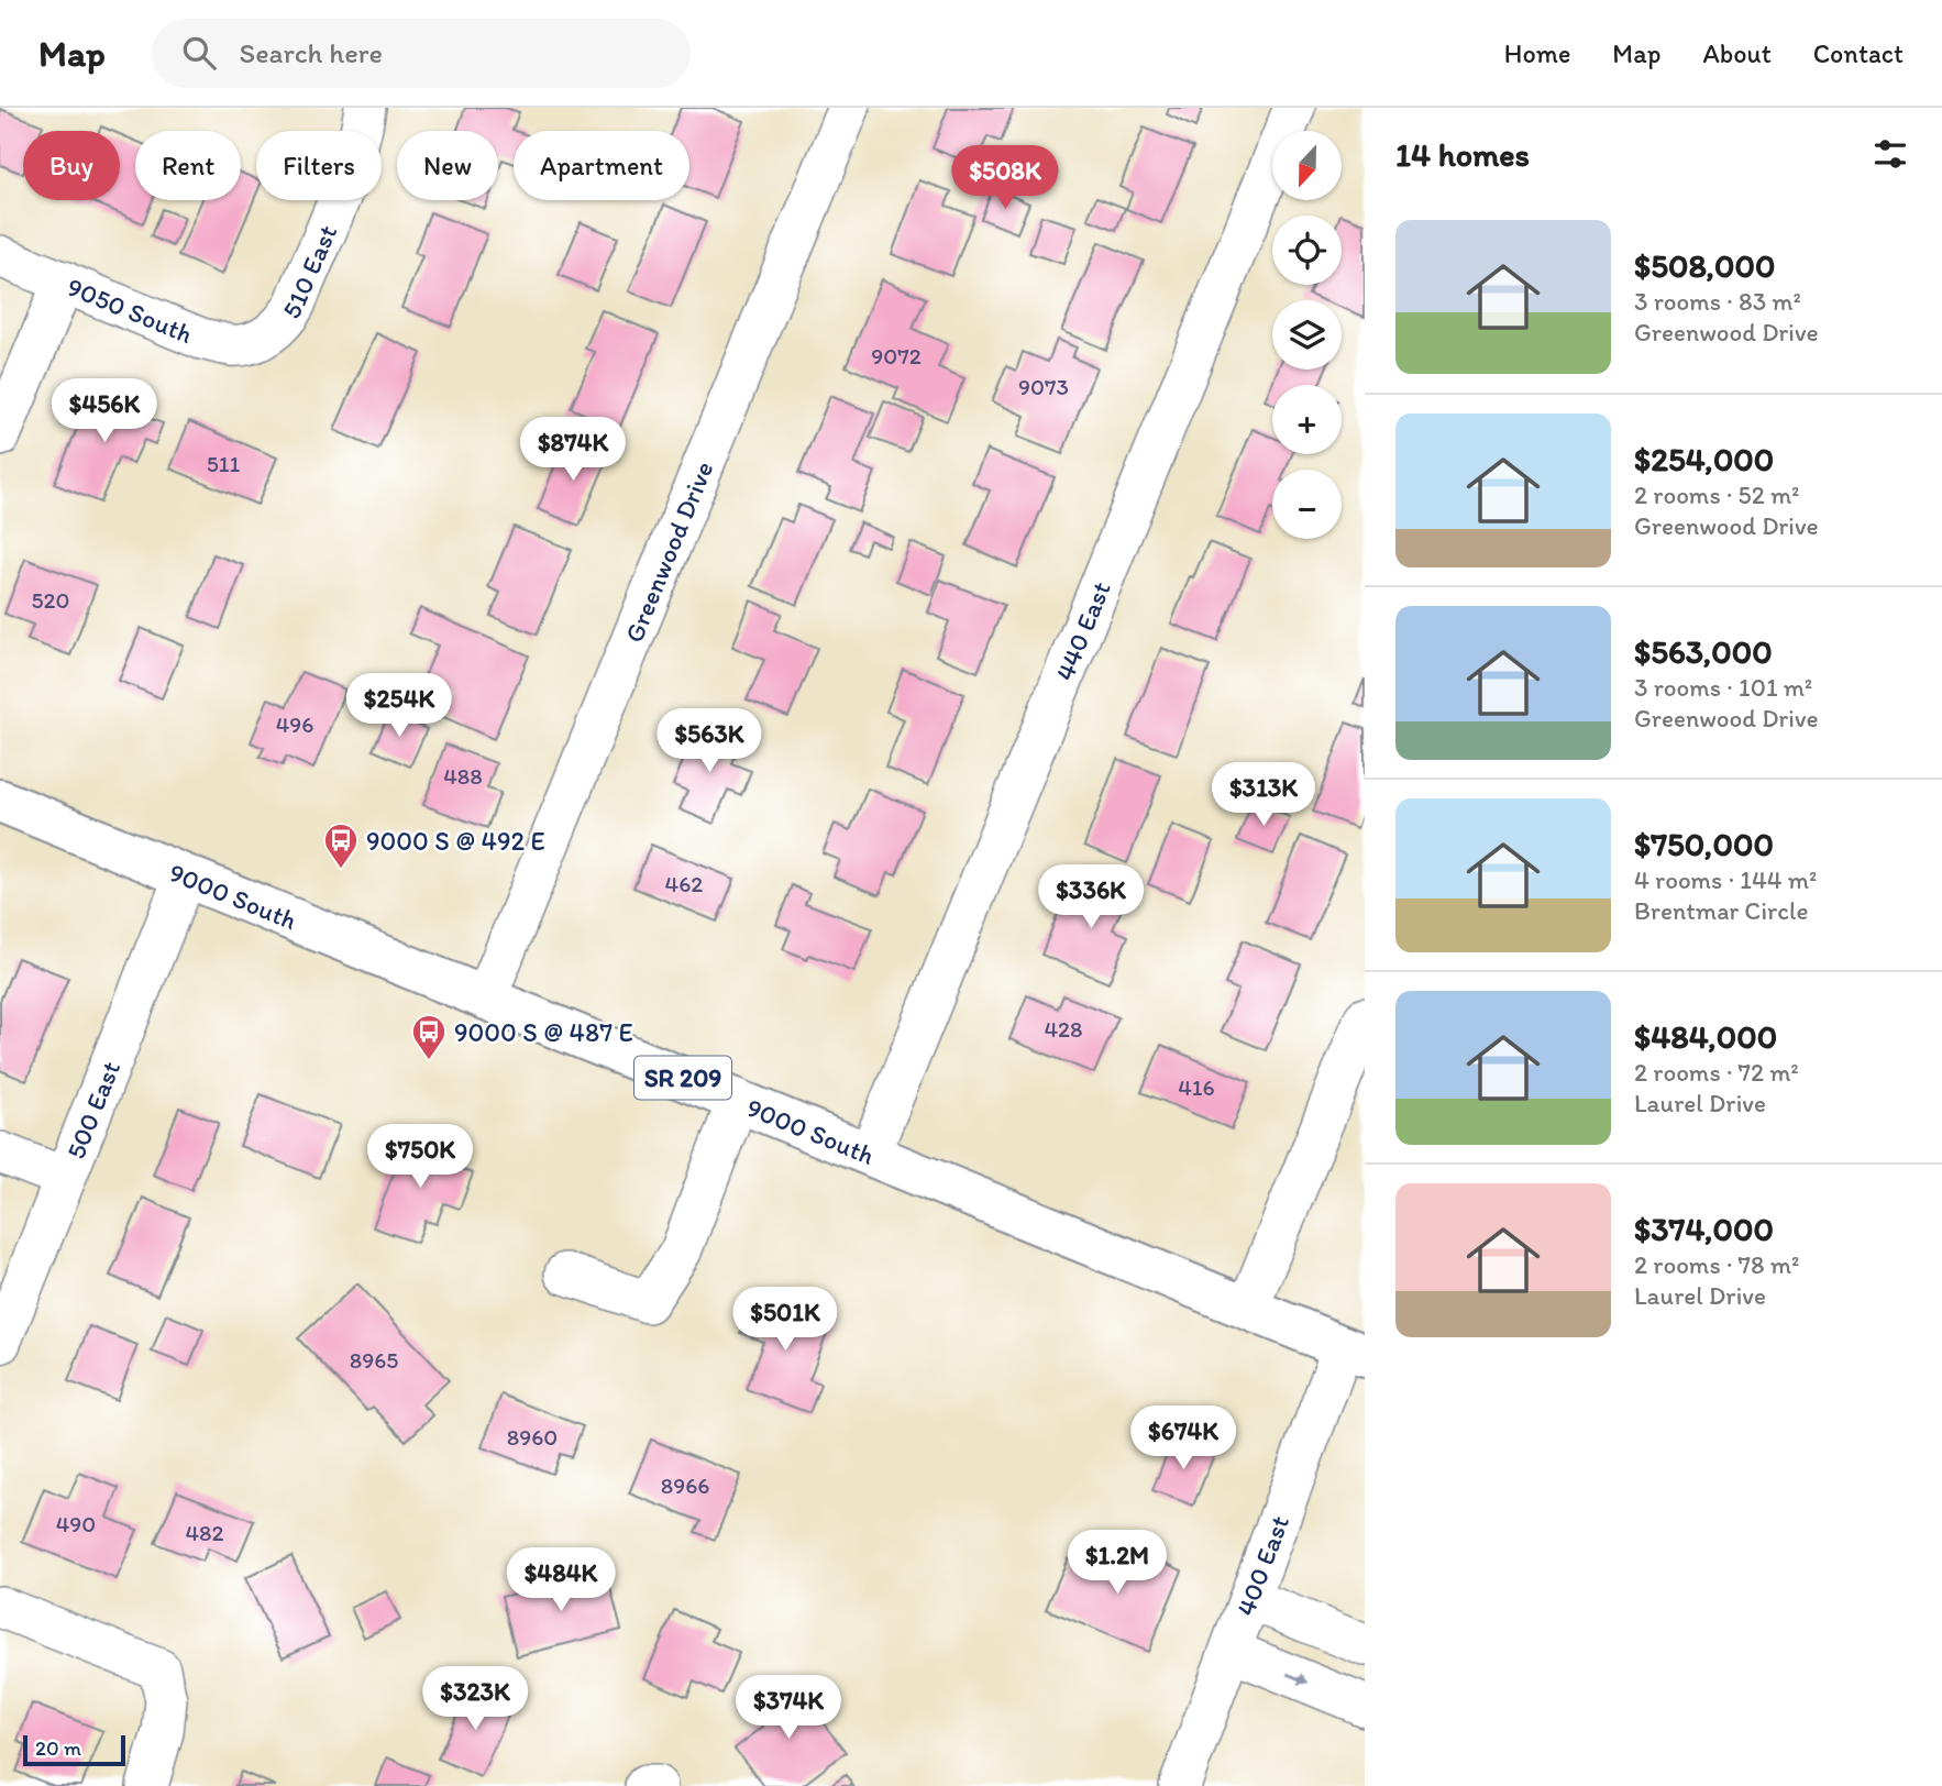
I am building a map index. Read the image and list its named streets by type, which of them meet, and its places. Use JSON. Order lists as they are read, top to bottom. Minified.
{"streets":{"main road":["9000 South","SR 209"],"street":["510 East","9050 South","Greenwood Drive","440 East","500 East","400 East"]},"crossings":[["510 East","9050 South"],["Greenwood Drive","9000 South"],["440 East","9000 South"],["9000 South","500 East"],["9000 South","400 East"]],"places":{"bus stop":["9000 S @ 492 E","9000 S @ 487 E"]},"house_numbers":["9072","9073","511","520","496","488","462","428","416","8965","8960","8966","490","482"],"scale_bar":"20 m","north":"bottom","page":{"header":"Map","search":"Search here","nav":["Home","Map","About","Contact"],"heading":"14 homes","map_buttons":["+","−"],"chip":["Buy","Rent","Filters","New","Apartment"],"price":["$508K","$456K","$874K","$254K","$563K","$313K","$336K","$750K","$501K","$674K","$1.2M","$484K","$323K","$374K"],"list":[{"name":"$508,000","note":"3 rooms · 83 m² · Greenwood Drive"},{"name":"$254,000","note":"2 rooms · 52 m² · Greenwood Drive"},{"name":"$563,000","note":"3 rooms · 101 m² · Greenwood Drive"},{"name":"$750,000","note":"4 rooms · 144 m² · Brentmar Circle"},{"name":"$484,000","note":"2 rooms · 72 m² · Laurel Drive"},{"name":"$374,000","note":"2 rooms · 78 m² · Laurel Drive"}],"scale":"20 m"}}
